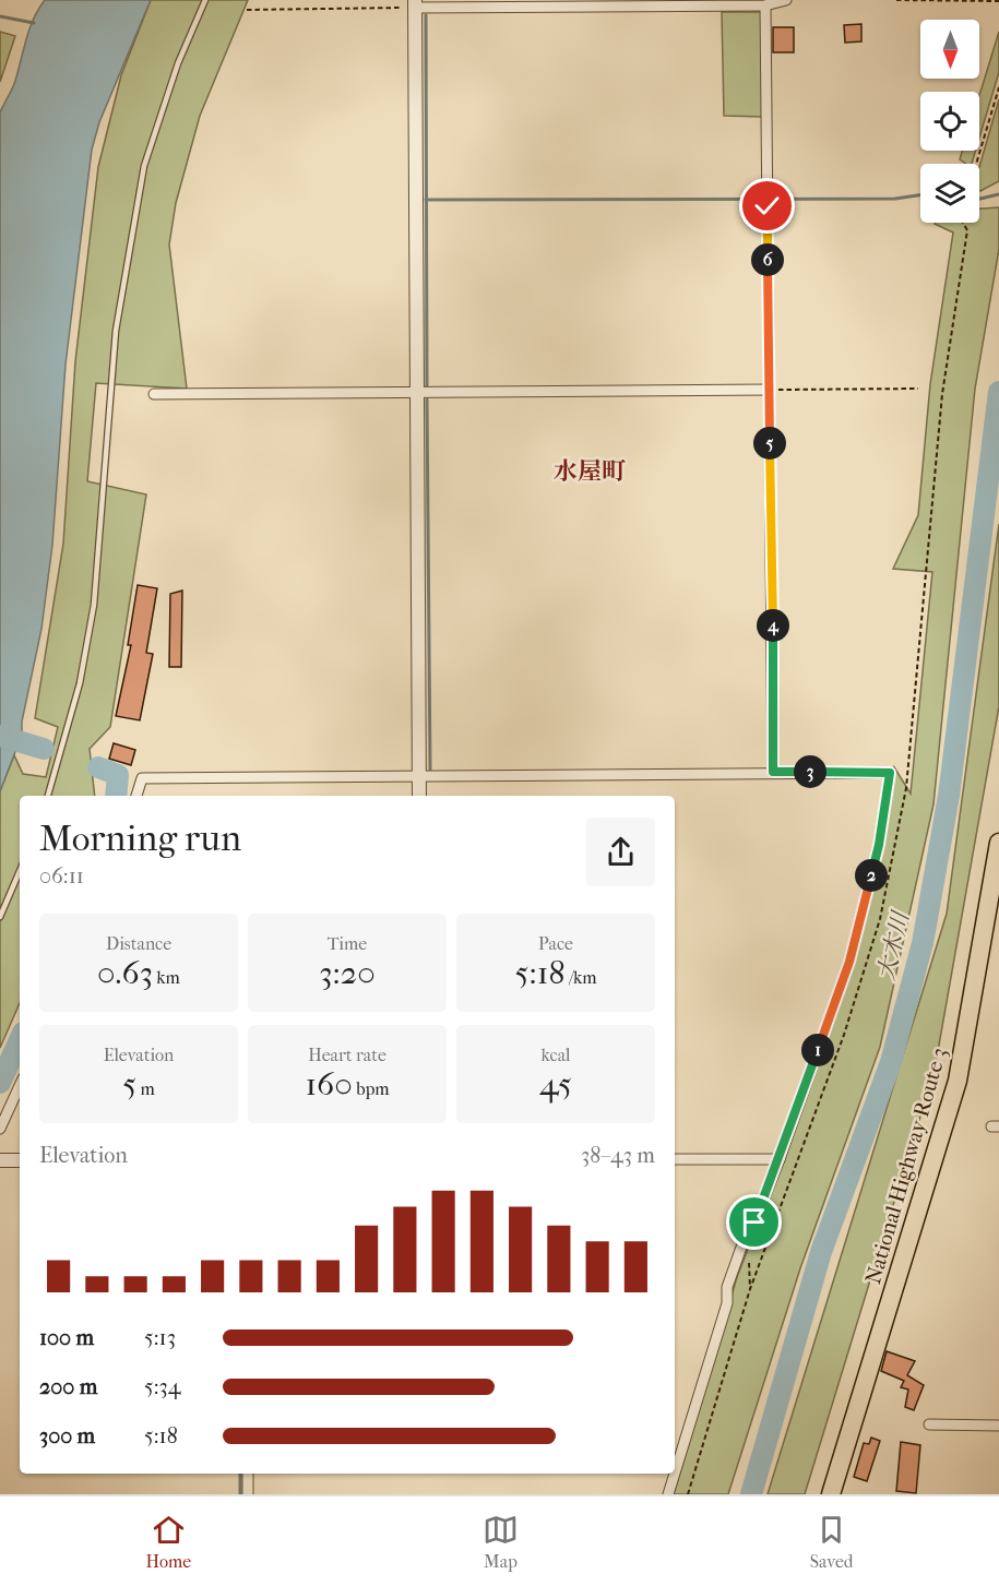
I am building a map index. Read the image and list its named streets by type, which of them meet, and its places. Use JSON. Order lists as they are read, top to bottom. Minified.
{"streets":{"highway":["National Highway Route 3"]},"districts":["水屋町"],"water":["大木川"],"north":"bottom","page":{"pins":["6","5","4","3","2","1"],"heading":["Morning run","06:11"],"stats":[["Distance","0.63 km"],["Time","3:20"],["Pace","5:18 /km"],["Elevation","5 m"],["Heart rate","160 bpm"],["kcal","45"]],"chart":["Elevation","38–43 m"],"list":[{"name":"100 m","note":"5:13"},{"name":"200 m","note":"5:34"},{"name":"300 m","note":"5:18"}],"tabs":["Home","Map","Saved"]}}
